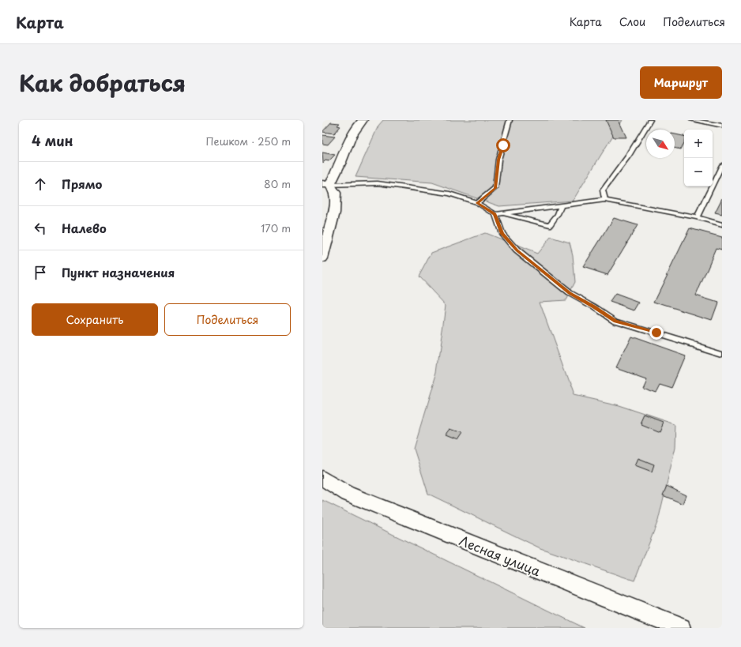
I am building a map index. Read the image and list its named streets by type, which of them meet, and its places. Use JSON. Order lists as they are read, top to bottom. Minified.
{"streets":{"street":["Лесная улица"]},"north":"bottom right","page":{"header":"Карта","nav":["Карта","Слои","Поделиться"],"title":"Как добраться","buttons":["Маршрут",["Сохранить","Поделиться"]],"heading":["4 мин","Пешком · 250 m"],"map_buttons":["+","−"],"list":[["Прямо","80 m"],["Налево","170 m"],"Пункт назначения"]}}
